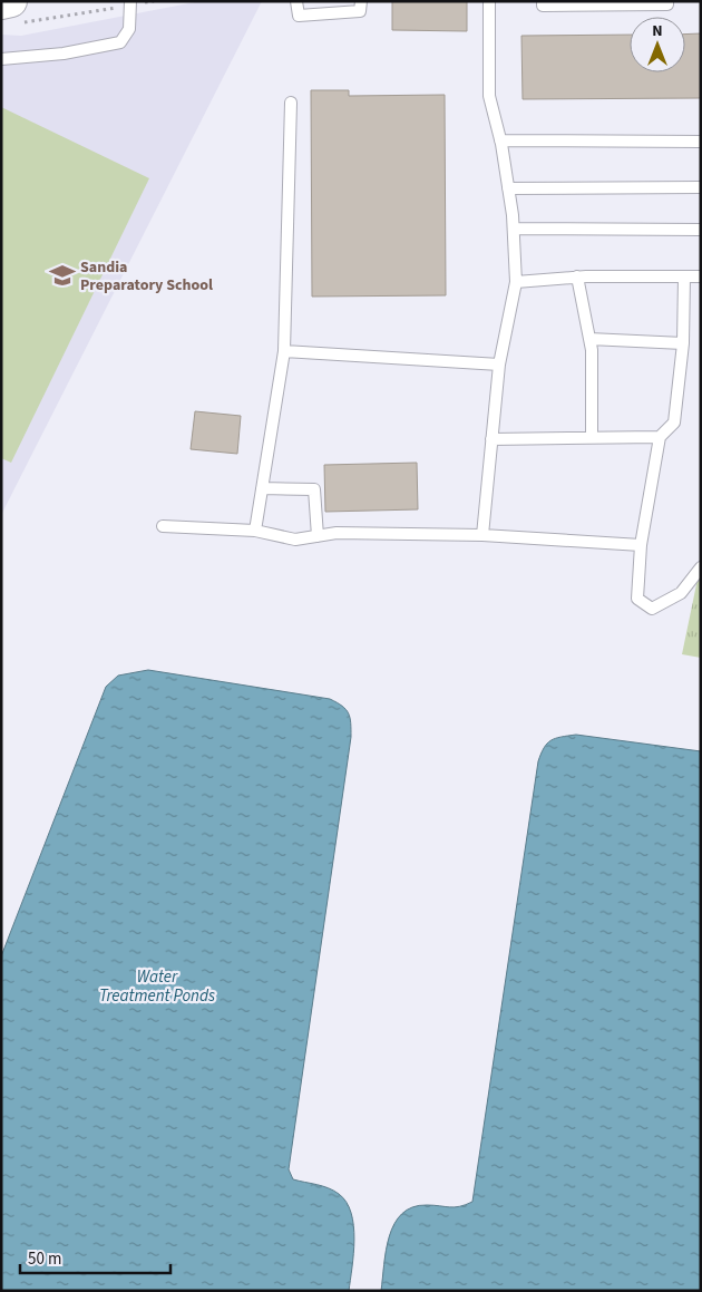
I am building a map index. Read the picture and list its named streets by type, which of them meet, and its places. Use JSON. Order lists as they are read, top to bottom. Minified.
{"water":["Water Treatment Ponds"],"places":{"school or university":["Sandia Preparatory School"]},"scale_bar":"50 m","north":"top"}
